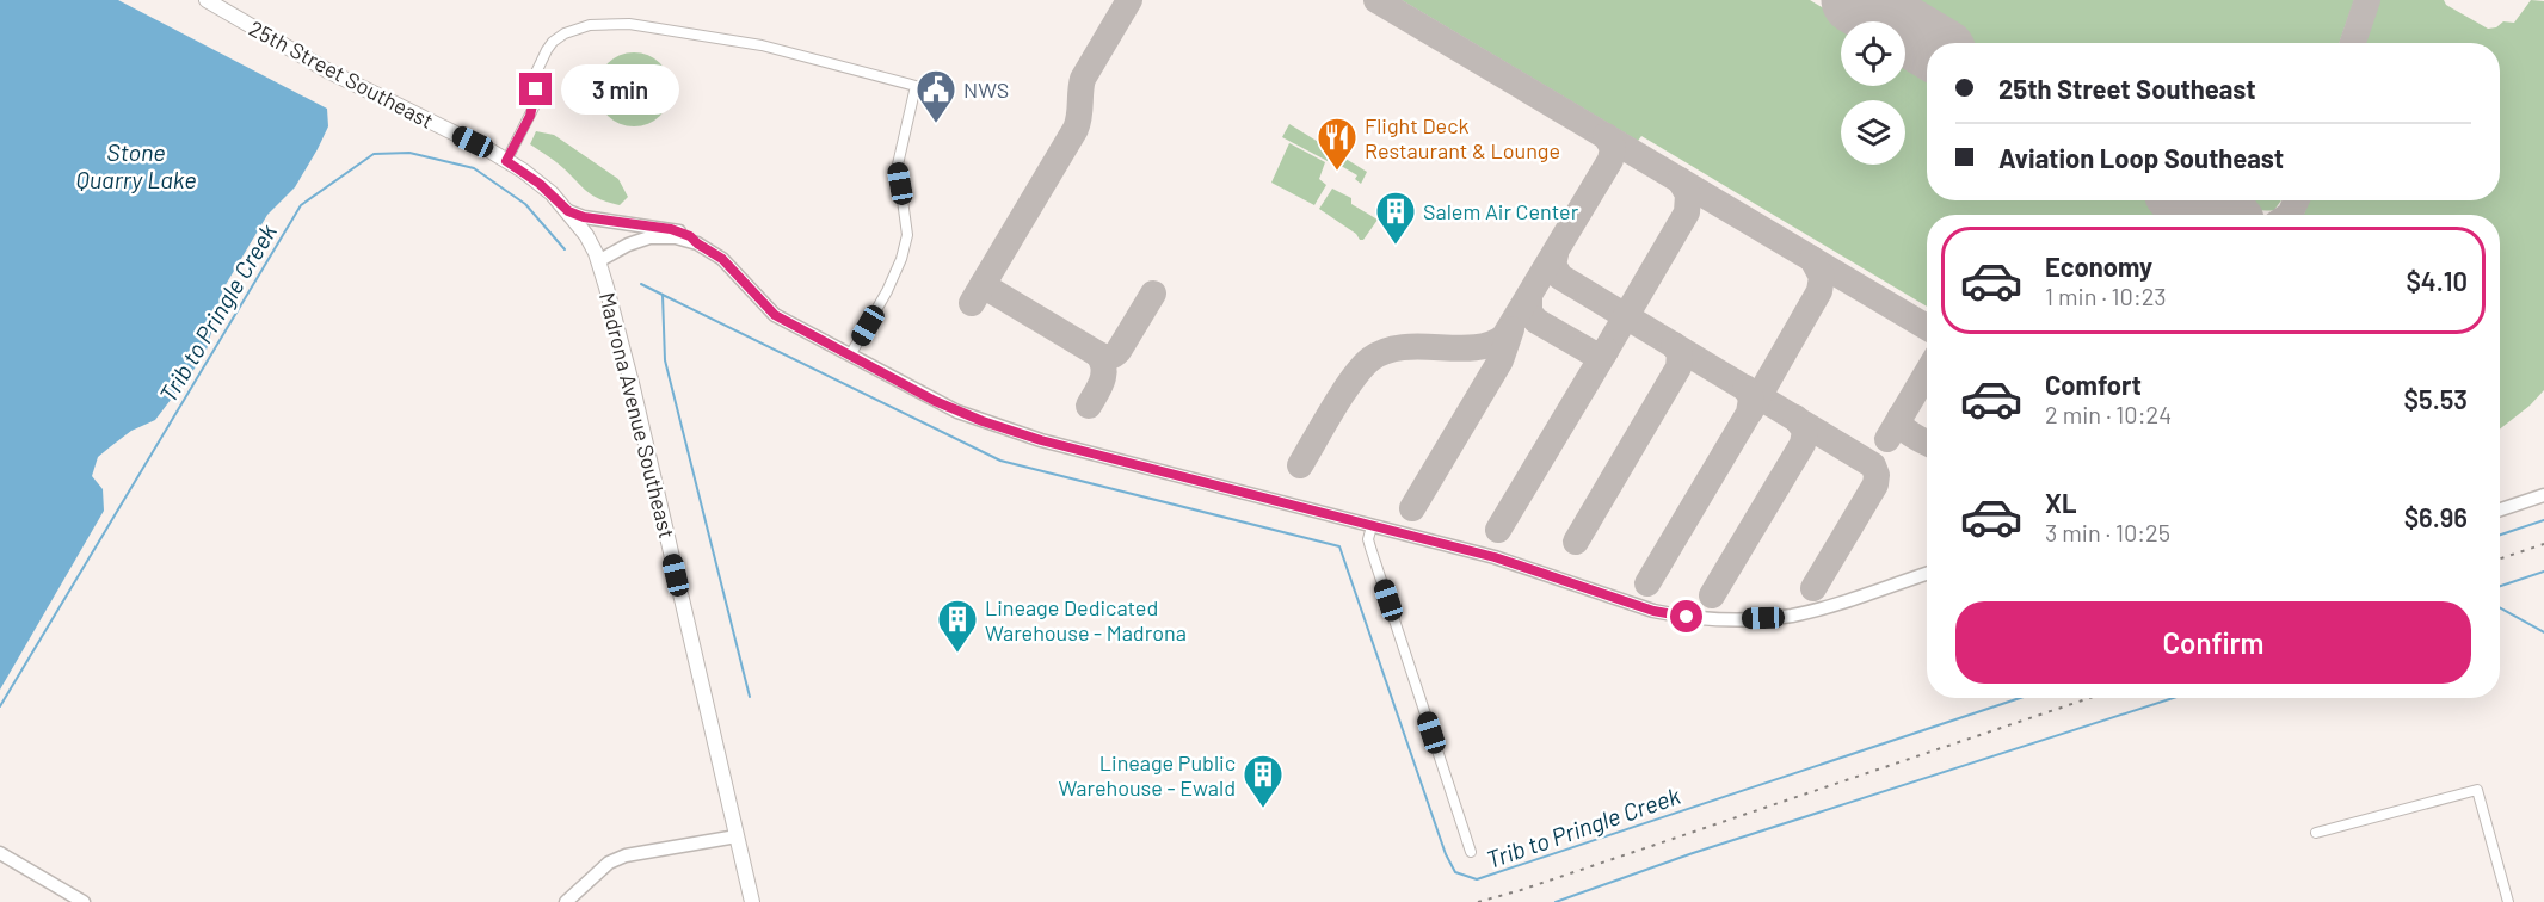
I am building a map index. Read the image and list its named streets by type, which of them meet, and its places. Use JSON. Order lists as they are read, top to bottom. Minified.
{"streets":{"main road":["25th Street Southeast","Madrona Avenue Southeast"]},"crossings":[["25th Street Southeast","Madrona Avenue Southeast"]],"water":["Stone Quarry Lake","Trib to Pringle Creek"],"places":{"public building":["NWS"],"restaurant":["Flight Deck Restaurant & Lounge"],"building":["Salem Air Center","Lineage Dedicated Warehouse - Madrona","Lineage Public Warehouse - Ewald"]},"page":{"banner":["25th Street Southeast","Aviation Loop Southeast"],"bubble":"3 min","list":[{"name":"Economy","note":"1 min · 10:23","value":"$4.10"},{"name":"Comfort","note":"2 min · 10:24","value":"$5.53"},{"name":"XL","note":"3 min · 10:25","value":"$6.96"}],"buttons":"Confirm"}}
